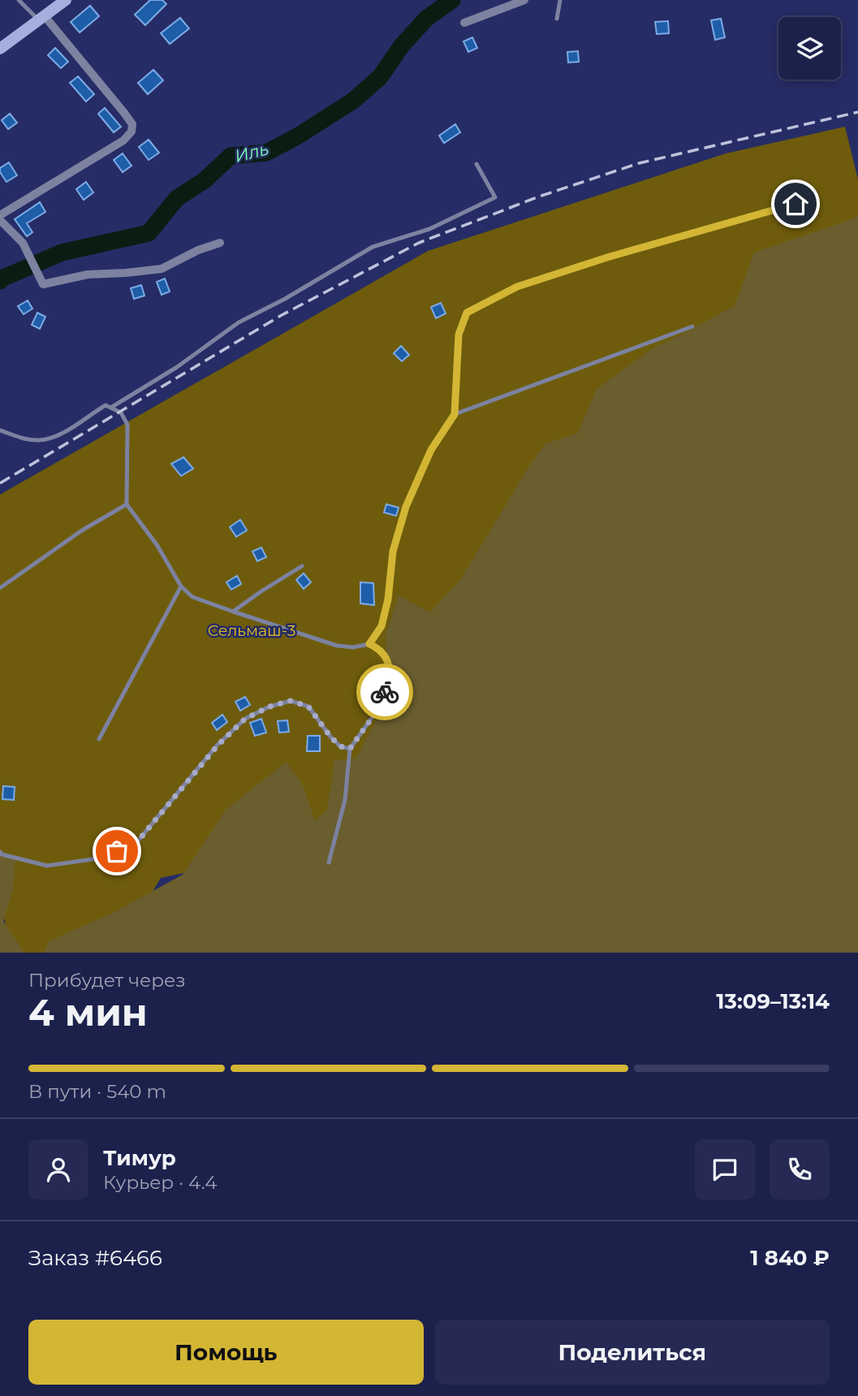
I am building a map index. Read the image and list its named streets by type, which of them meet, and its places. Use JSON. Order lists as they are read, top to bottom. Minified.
{"water":["Иль"],"parks":["Сельмаш-3"],"page":{"heading":["4 мин","Прибудет через","13:09–13:14"],"panel":["Тимур","Курьер · 4.4","Заказ #6466","1 840 ₽"],"bar":"В пути · 540 m","buttons":["Помощь","Поделиться"]}}
